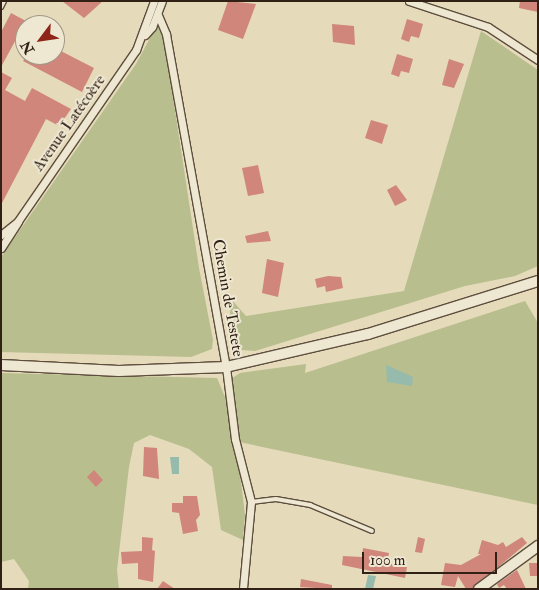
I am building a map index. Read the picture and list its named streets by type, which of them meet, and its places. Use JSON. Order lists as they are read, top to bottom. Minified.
{"streets":{"street":["Avenue Latécoère","Chemin de Testete"]},"crossings":[["Avenue Latécoère","Chemin de Testete"]],"scale_bar":"100 m","north":"bottom left"}
